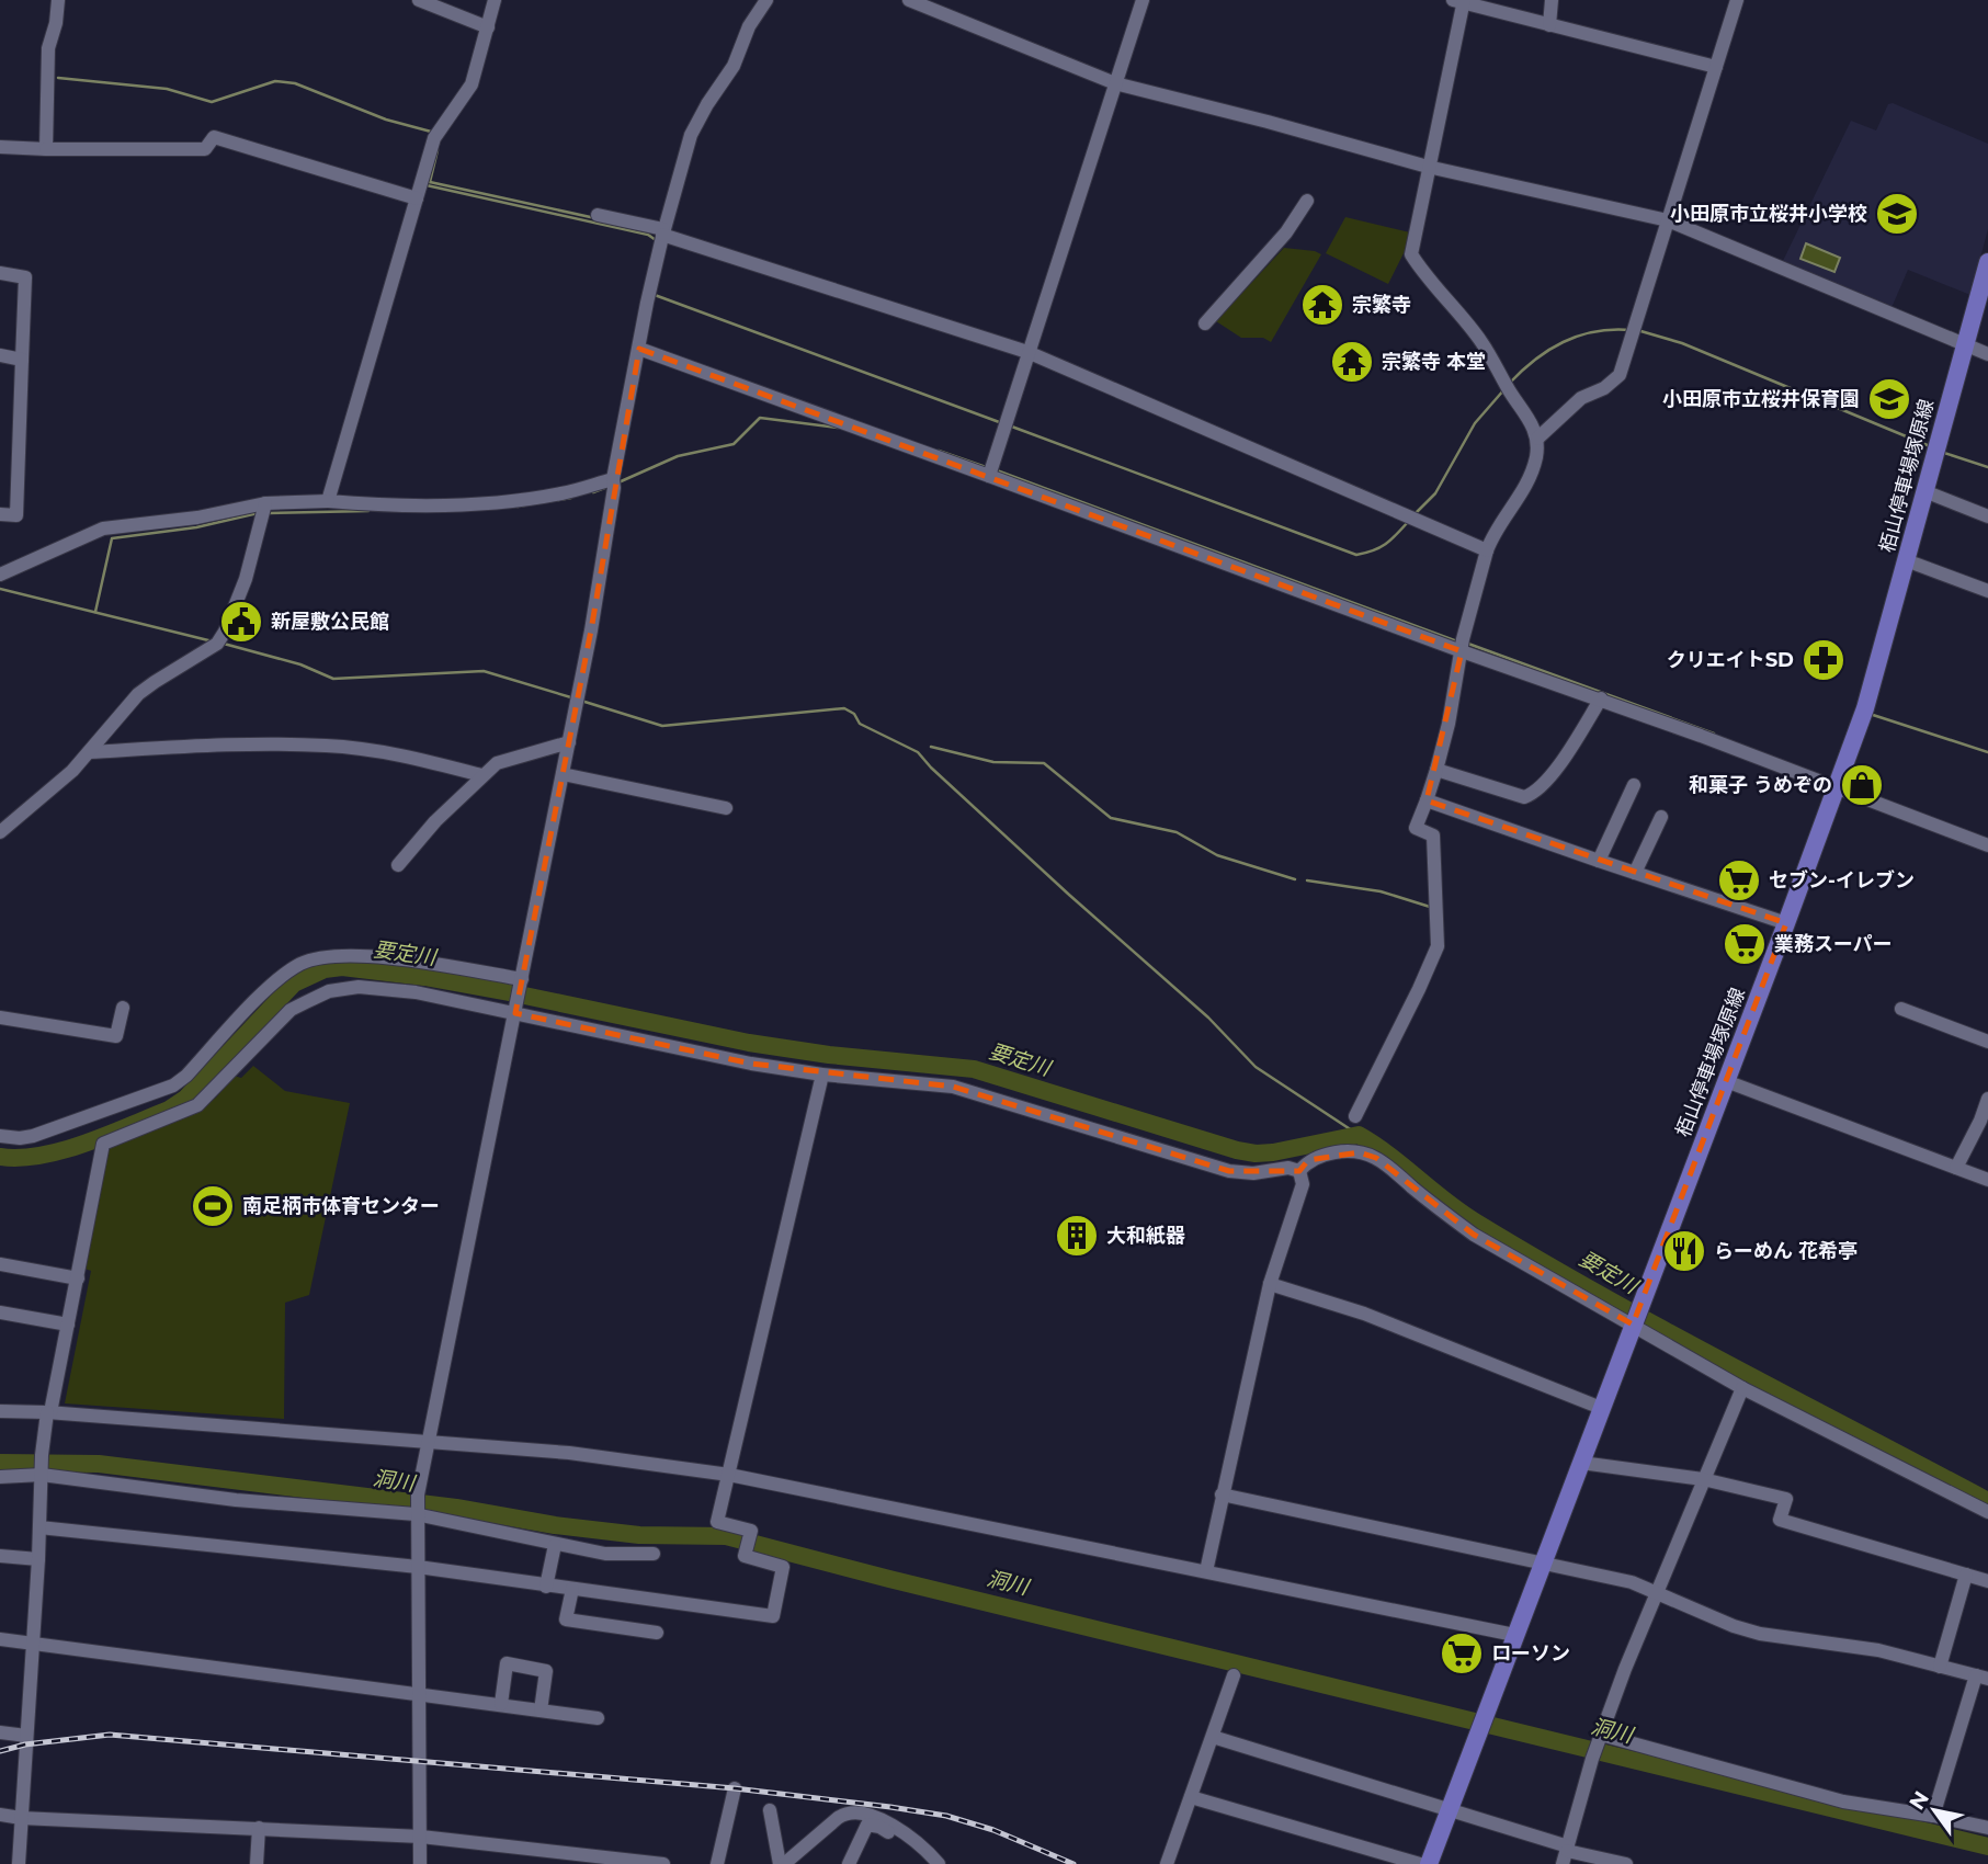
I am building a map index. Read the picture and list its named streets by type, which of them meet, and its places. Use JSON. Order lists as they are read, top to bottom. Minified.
{"streets":{"main road":["栢山停車場塚原線"]},"water":["要定川","洞川"],"places":{"school or university":["小田原市立桜井小学校","小田原市立桜井保育園"],"temple":["宗繁寺","宗繁寺 本堂"],"public building":["新屋敷公民館"],"pharmacy":["クリエイトSD"],"shop":["和菓子 うめぞの"],"supermarket":["セブン-イレブン","業務スーパー","ローソン"],"sports":["南足柄市体育センター"],"building":["大和紙器"],"restaurant":["らーめん 花希亭"]},"north":"top left"}
